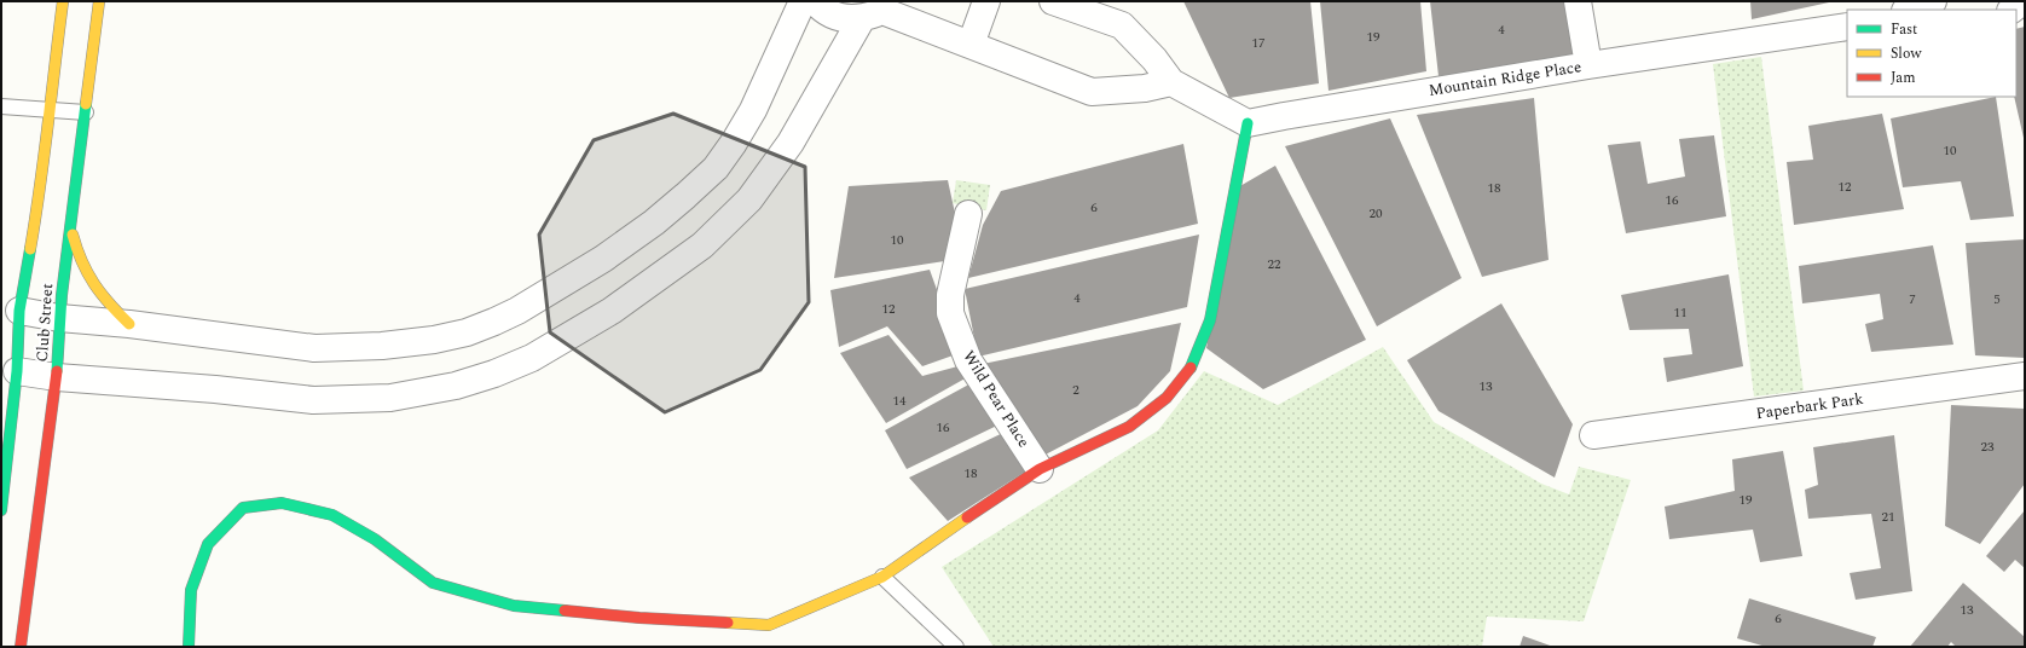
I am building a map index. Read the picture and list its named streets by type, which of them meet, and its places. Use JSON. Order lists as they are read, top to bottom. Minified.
{"streets":{"street":["Mountain Ridge Place","Club Street","Wild Pear Place","Paperbark Park"]},"house_numbers":["4","19","17","10","12","18","16","6","20","10","22","4","7","5","12","11","13","2","14","16","23","18","19","21","13","6"],"legend":["Fast","Slow","Jam"]}
